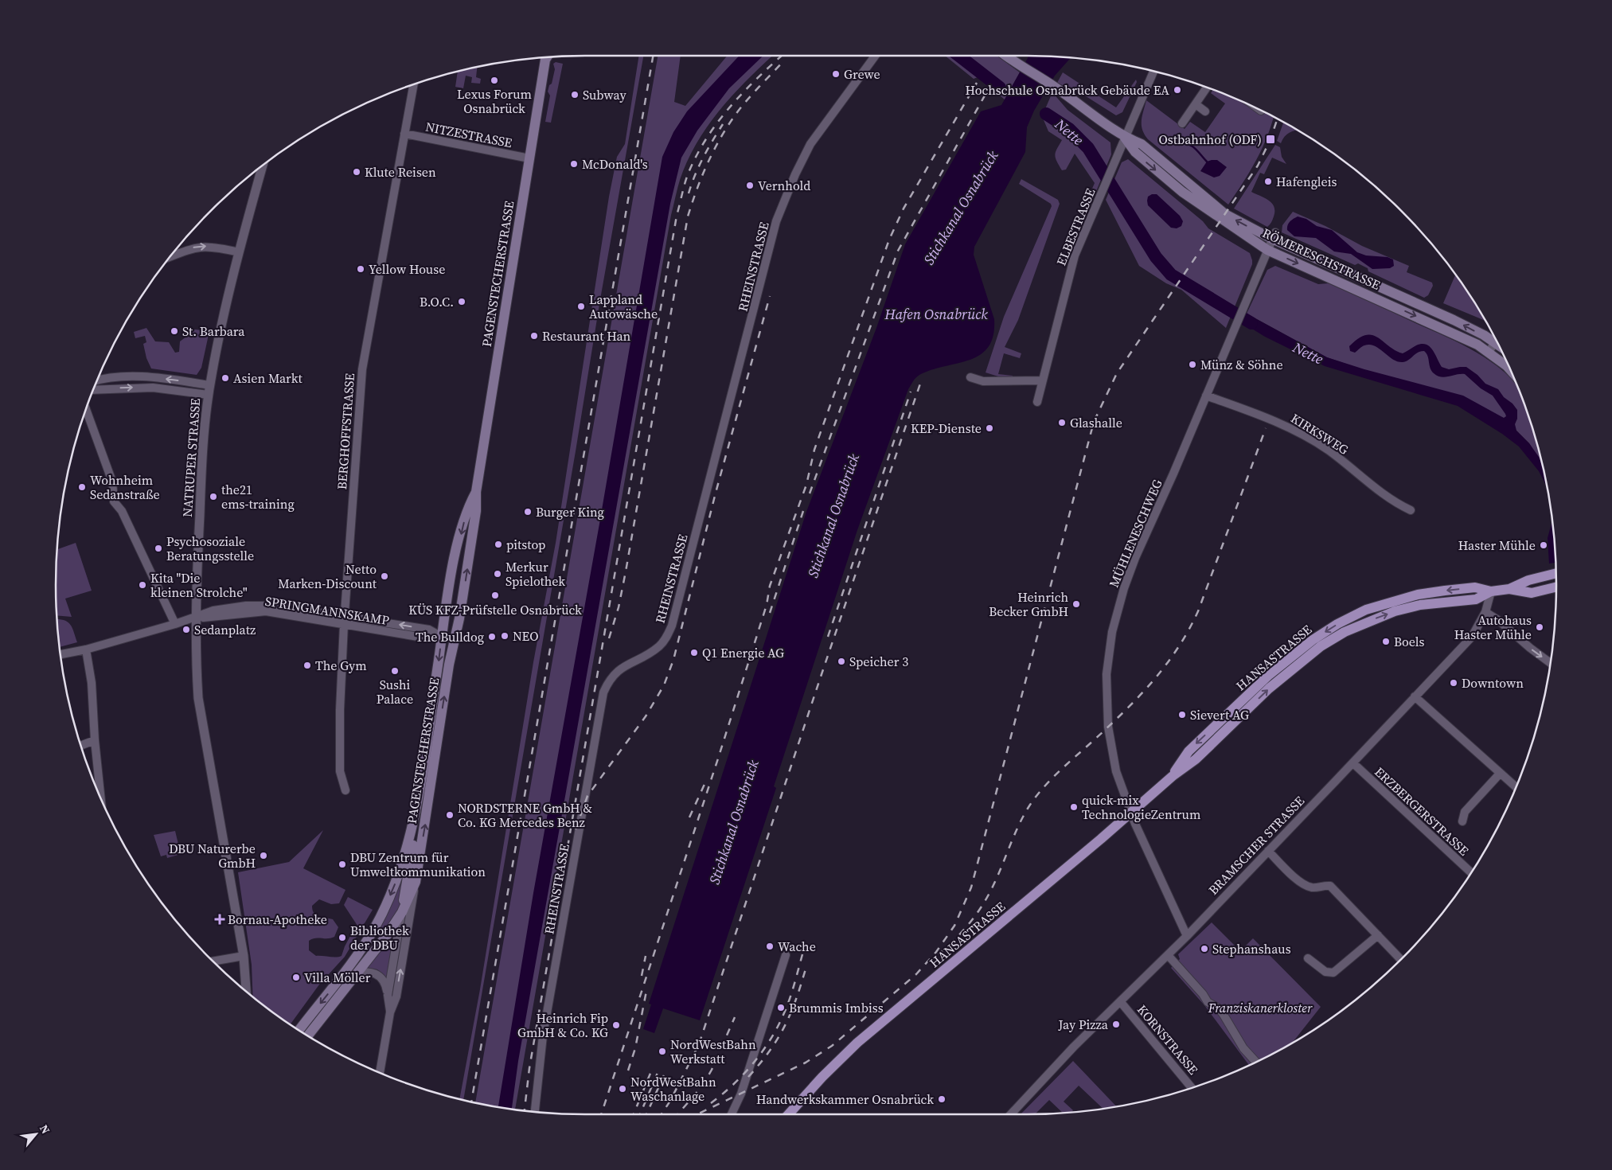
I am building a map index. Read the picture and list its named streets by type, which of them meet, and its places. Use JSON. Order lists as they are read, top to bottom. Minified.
{"streets":{"main road":["RÖMERESCHSTRASSE","PAGENSTECHERSTRASSE","HANSASTRASSE"],"street":["NITZESTRASSE","ELBESTRASSE","RHEINSTRASSE","BERGHOFFSTRASSE","KIRKSWEG","NATRUPER STRASSE","MÜHLENESCHWEG","SPRINGMANNSKAMP","ERZBERGERSTRASSE","BRAMSCHER STRASSE","KORNSTRASSE"]},"crossings":[["NITZESTRASSE","PAGENSTECHERSTRASSE"],["NITZESTRASSE","BERGHOFFSTRASSE"],["ELBESTRASSE","RÖMERESCHSTRASSE"],["RÖMERESCHSTRASSE","MÜHLENESCHWEG"],["PAGENSTECHERSTRASSE","SPRINGMANNSKAMP"],["BERGHOFFSTRASSE","SPRINGMANNSKAMP"],["KIRKSWEG","MÜHLENESCHWEG"],["NATRUPER STRASSE","SPRINGMANNSKAMP"],["MÜHLENESCHWEG","HANSASTRASSE"],["MÜHLENESCHWEG","BRAMSCHER STRASSE"],["HANSASTRASSE","BRAMSCHER STRASSE"],["ERZBERGERSTRASSE","BRAMSCHER STRASSE"],["BRAMSCHER STRASSE","KORNSTRASSE"]],"water":["Nette","Stichkanal Osnabrück","Hafen Osnabrück"],"parks":["Franziskanerkloster"],"places":{"other":["Grewe","Lexus Forum Osnabrück","Hochschule Osnabrück Gebäude EA","Subway","McDonald's","Klute Reisen","Hafengleis","Vernhold","Yellow House","B.O.C.","Lappland Autowäsche","St. Barbara","Restaurant Han","Münz & Söhne","Asien Markt","Glashalle","KEP-Dienste","Wohnheim Sedanstraße","the21 ems-training","Burger King","pitstop","Haster Mühle","Psychosoziale Beratungsstelle","Merkur Spielothek","Netto Marken-Discount","Kita \"Die kleinen Strolche\"","KÜS KFZ-Prüfstelle Osnabrück","Heinrich Becker GmbH","Autohaus Haster Mühle","Sedanplatz","NEO","The Bulldog","Boels","Q1 Energie AG","Speicher 3","The Gym","Sushi Palace","Downtown","Sievert AG","quick-mix TechnologieZentrum","NORDSTERNE GmbH & Co. KG Mercedes Benz","DBU Naturerbe GmbH","DBU Zentrum für Umweltkommunikation","Bibliothek der DBU","Wache","Stephanshaus","Villa Möller","Brummis Imbiss","Jay Pizza","Heinrich Fip GmbH & Co. KG","NordWestBahn Werkstatt","NordWestBahn Waschanlage","Handwerkskammer Osnabrück"],"transit":["Ostbahnhof (ODF)"],"health":["Bornau-Apotheke"]},"north":"top right"}
